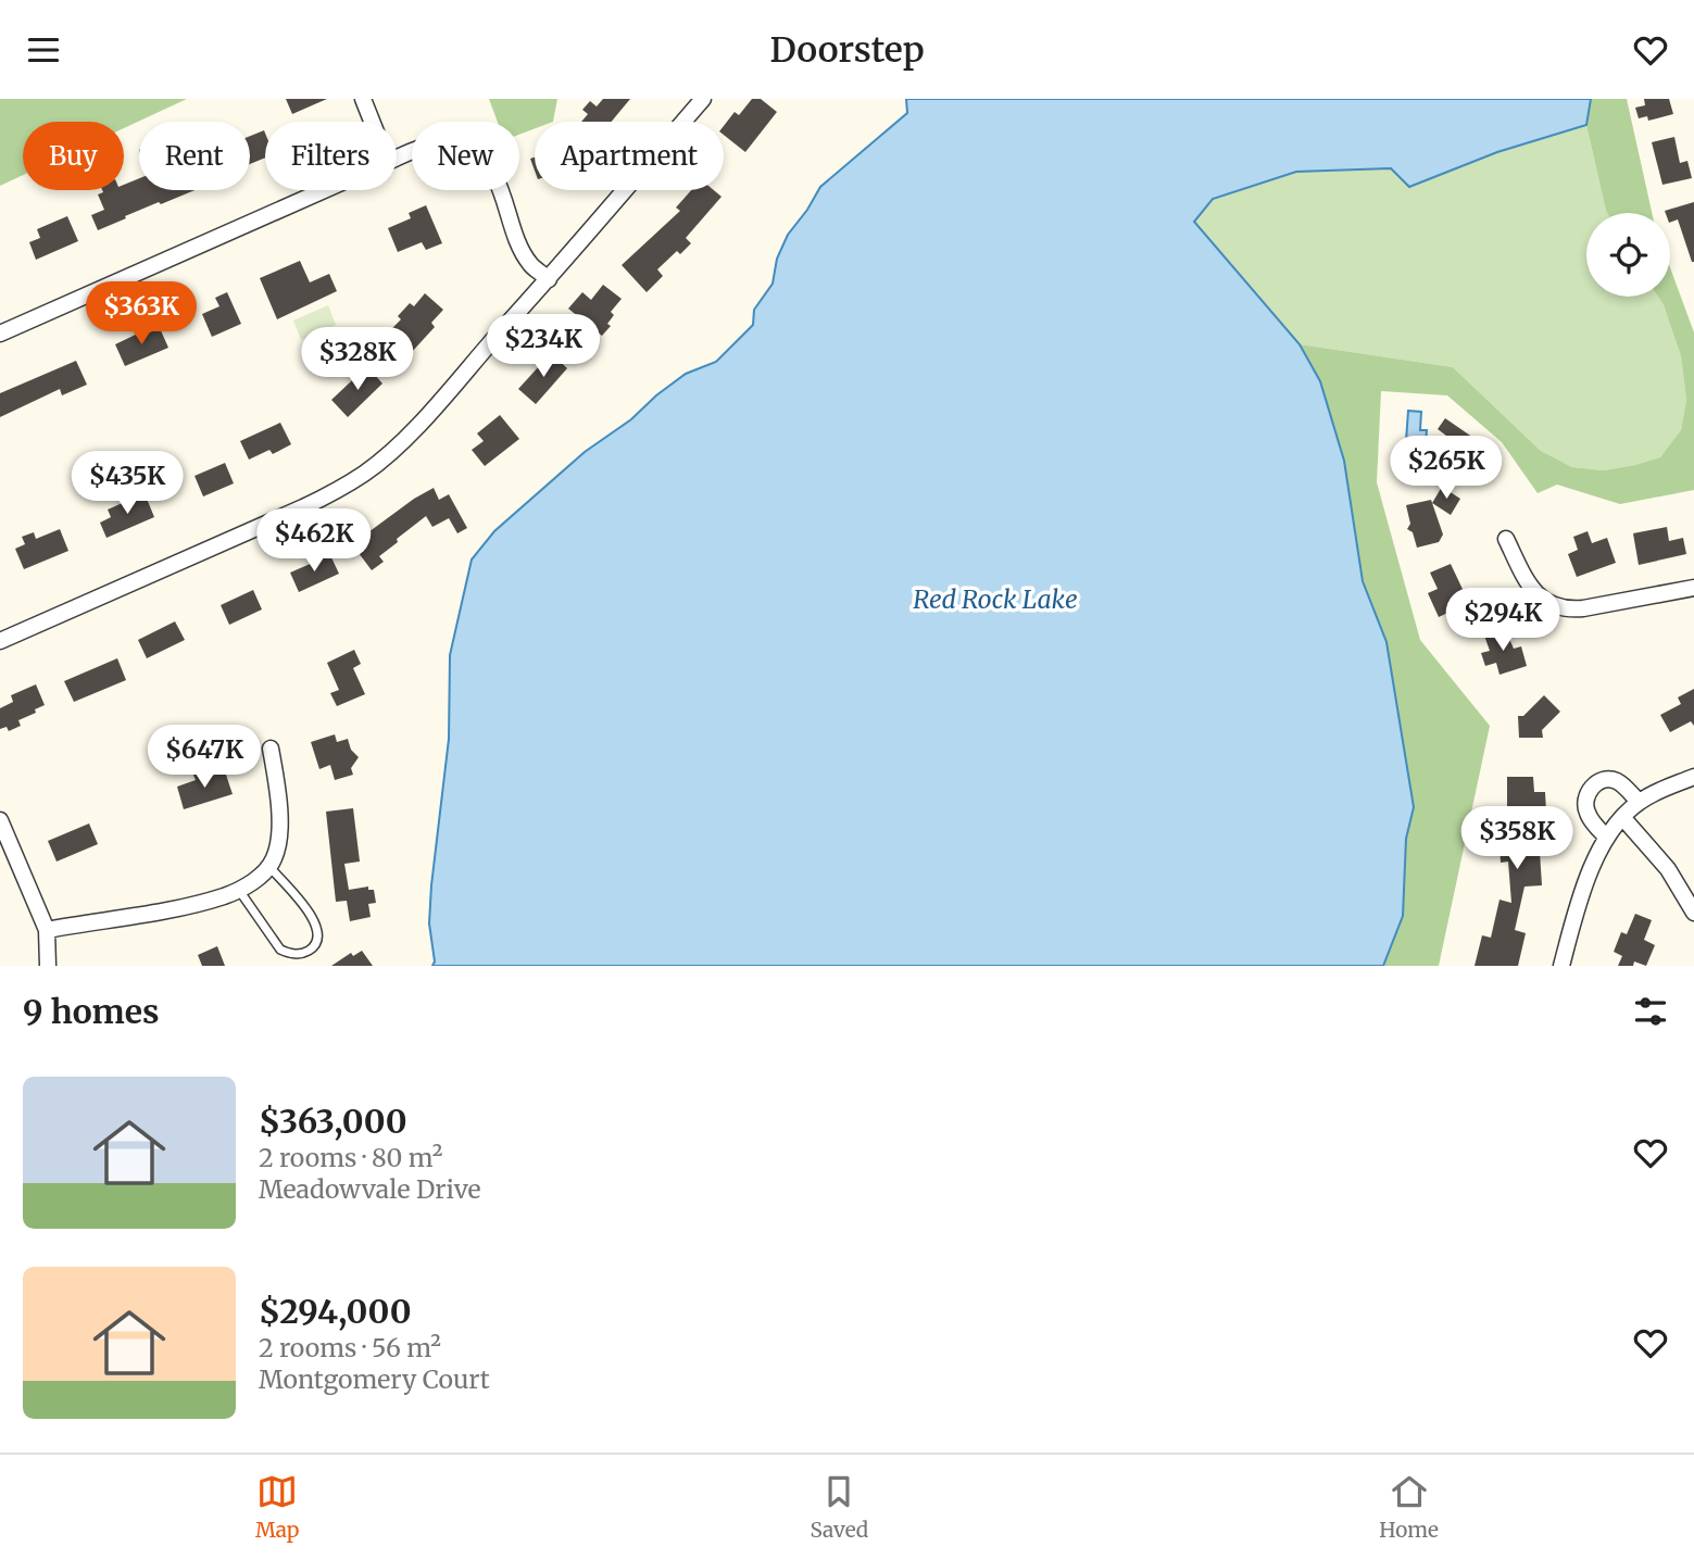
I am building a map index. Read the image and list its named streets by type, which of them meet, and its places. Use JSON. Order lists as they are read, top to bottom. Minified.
{"water":["Red Rock Lake"],"page":{"header":"Doorstep","chip":["Buy","Rent","Filters","New","Apartment"],"price":["$363K","$234K","$328K","$265K","$435K","$462K","$294K","$647K","$358K"],"heading":"9 homes","list":[{"name":"$363,000","note":"2 rooms · 80 m² · Meadowvale Drive"},{"name":"$294,000","note":"2 rooms · 56 m² · Montgomery Court"}],"tabs":["Map","Saved","Home"]}}
